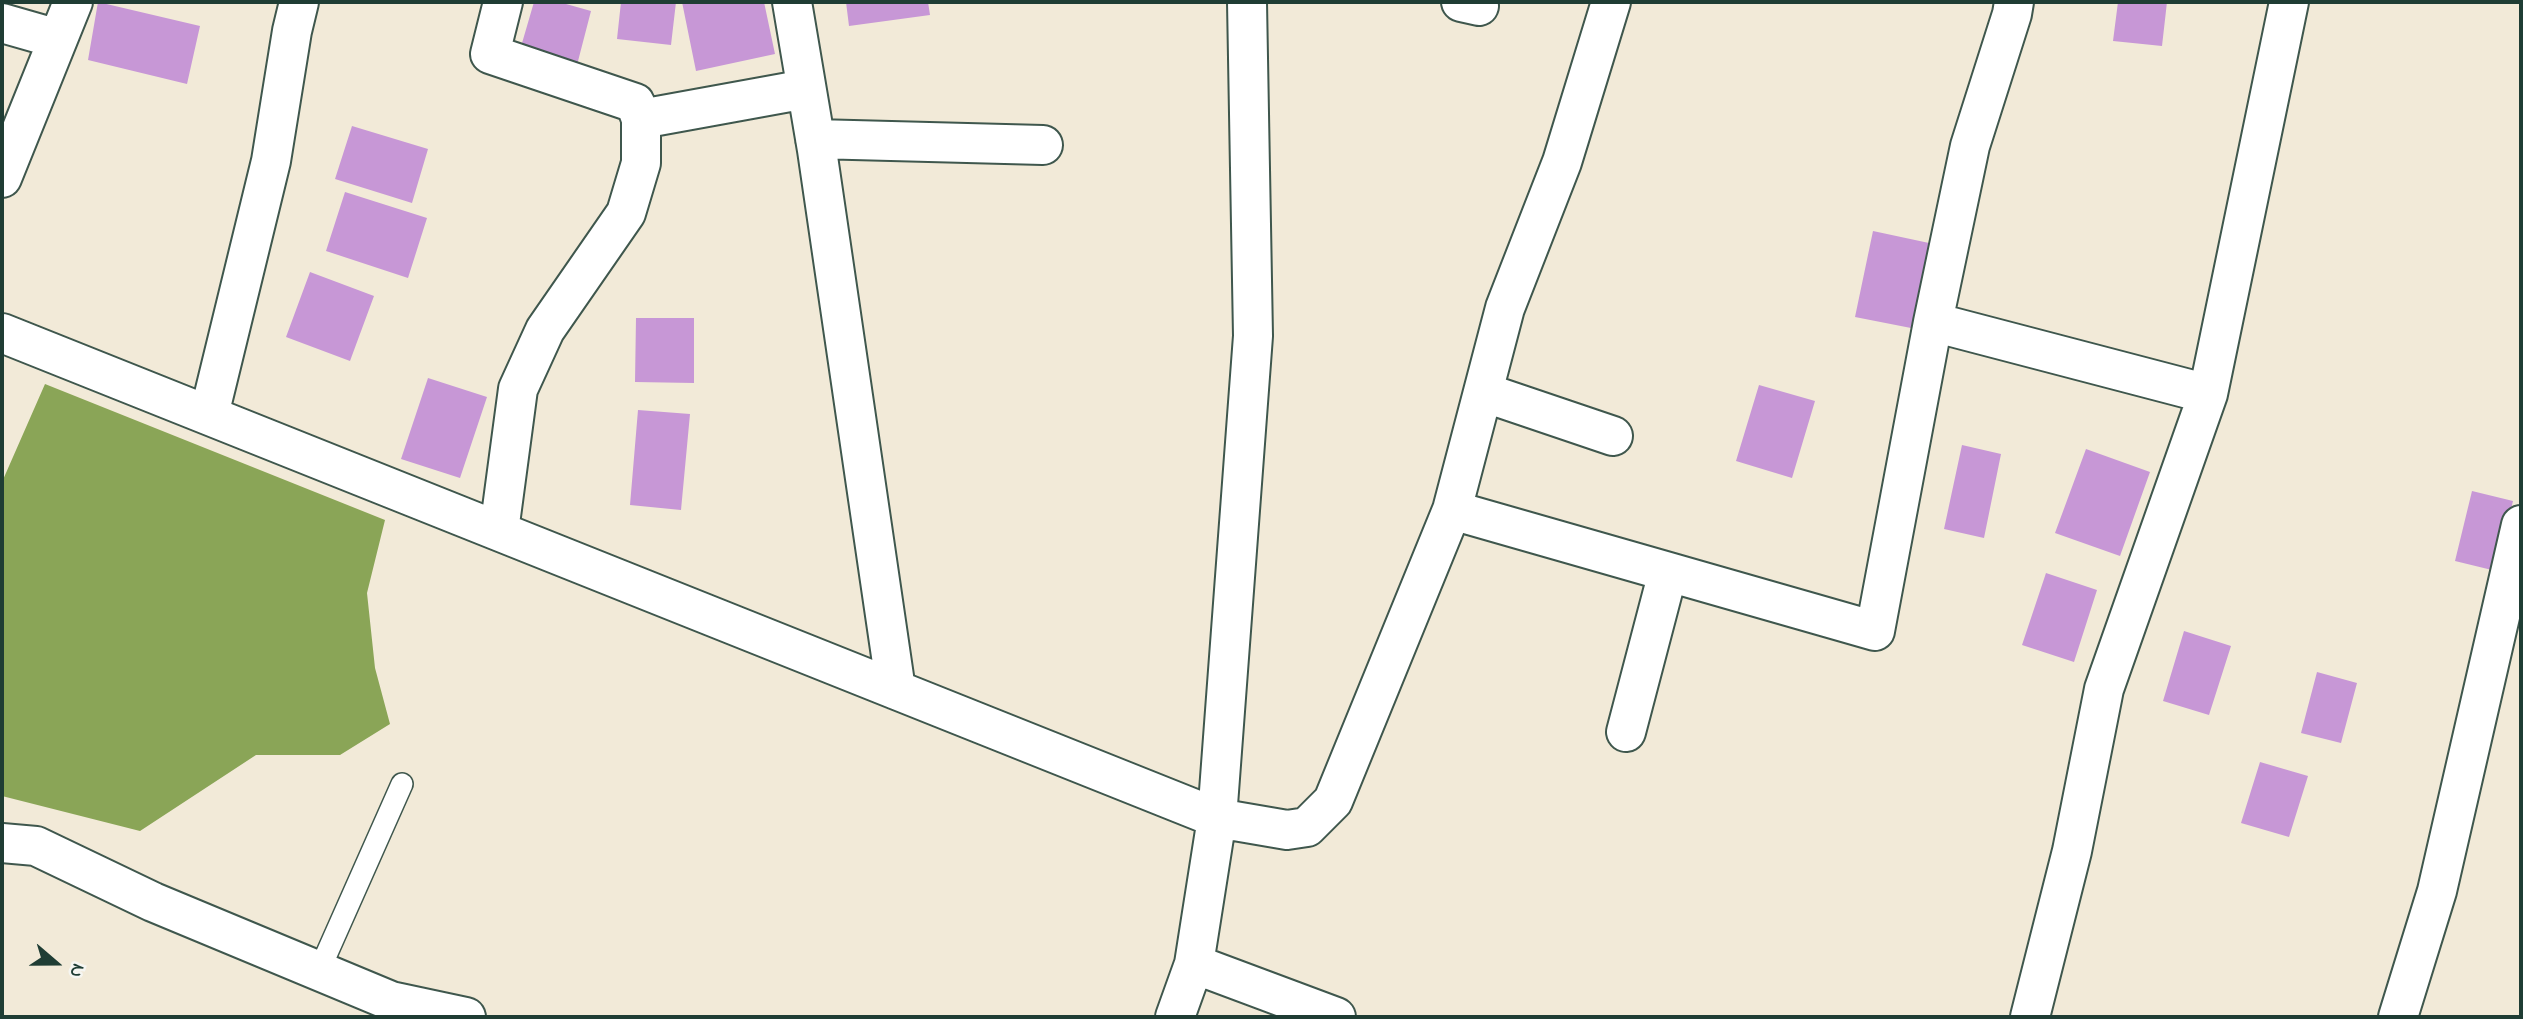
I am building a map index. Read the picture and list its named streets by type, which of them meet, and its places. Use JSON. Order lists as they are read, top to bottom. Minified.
{"north":"right"}
